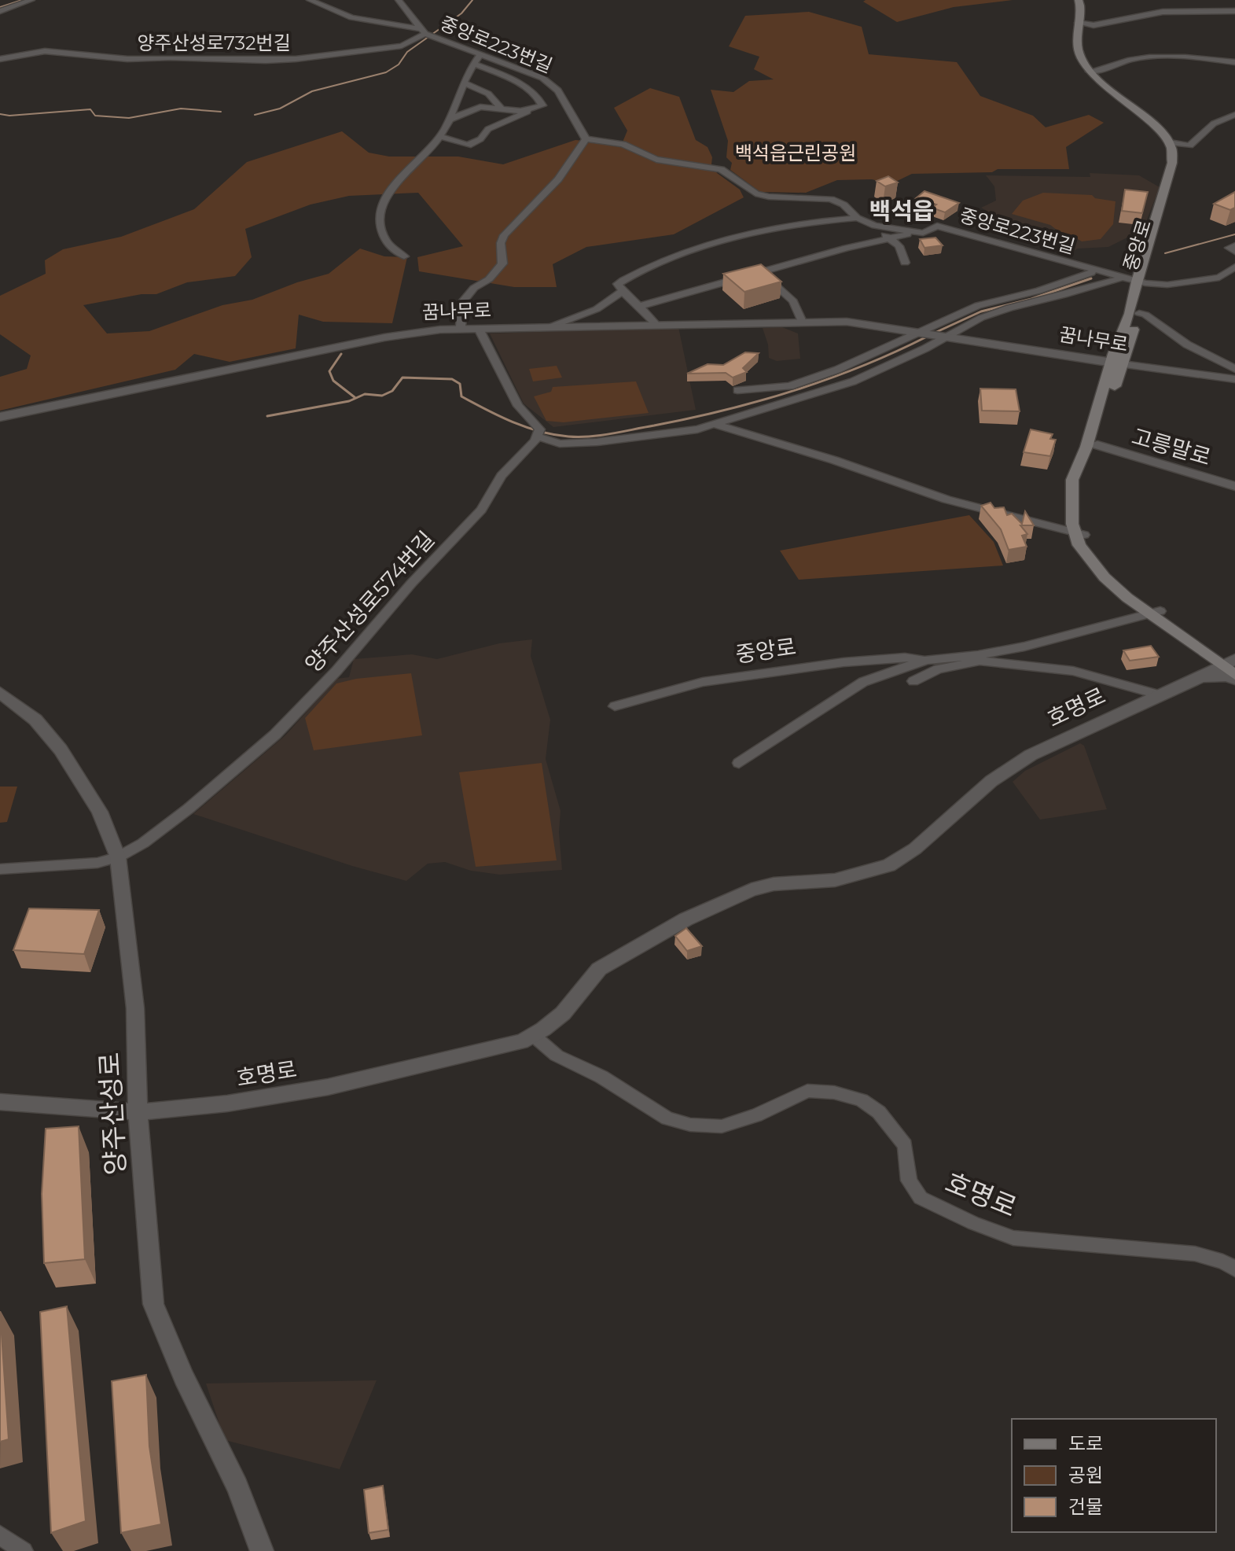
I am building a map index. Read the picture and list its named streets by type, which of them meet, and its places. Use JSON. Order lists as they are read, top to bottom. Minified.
{"streets":{"main road":["중앙로"],"street":["양주산성로732번길","중앙로223번길","꿈나무로","고릉말로","양주산성로574번길","호명로","양주산성로"]},"crossings":[["양주산성로732번길","중앙로223번길"],["중앙로","꿈나무로"],["중앙로","고릉말로"],["중앙로","호명로"],["양주산성로574번길","양주산성로"],["호명로","양주산성로"]],"districts":["백석읍"],"parks":["백석읍근린공원"],"legend":["도로","공원","건물"]}
